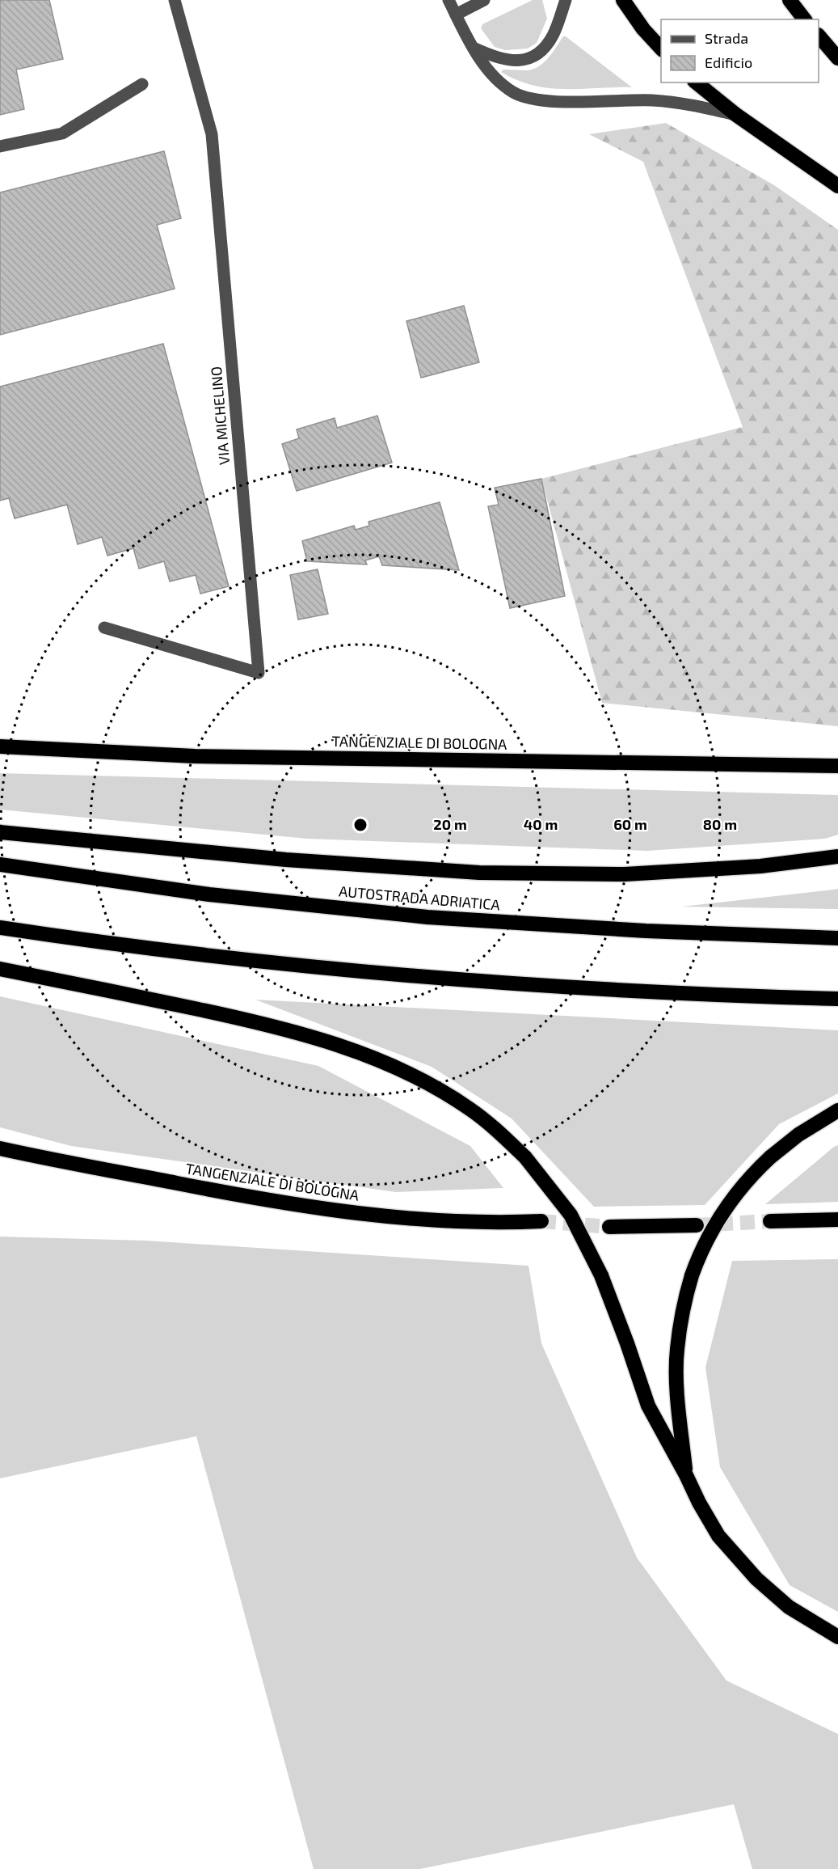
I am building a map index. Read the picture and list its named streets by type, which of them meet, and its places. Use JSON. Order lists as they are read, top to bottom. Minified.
{"streets":{"highway":["TANGENZIALE DI BOLOGNA","AUTOSTRADA ADRIATICA"],"street":["VIA MICHELINO"]},"legend":["Strada","Edificio"],"rings":["20 m","40 m","60 m","80 m"]}
